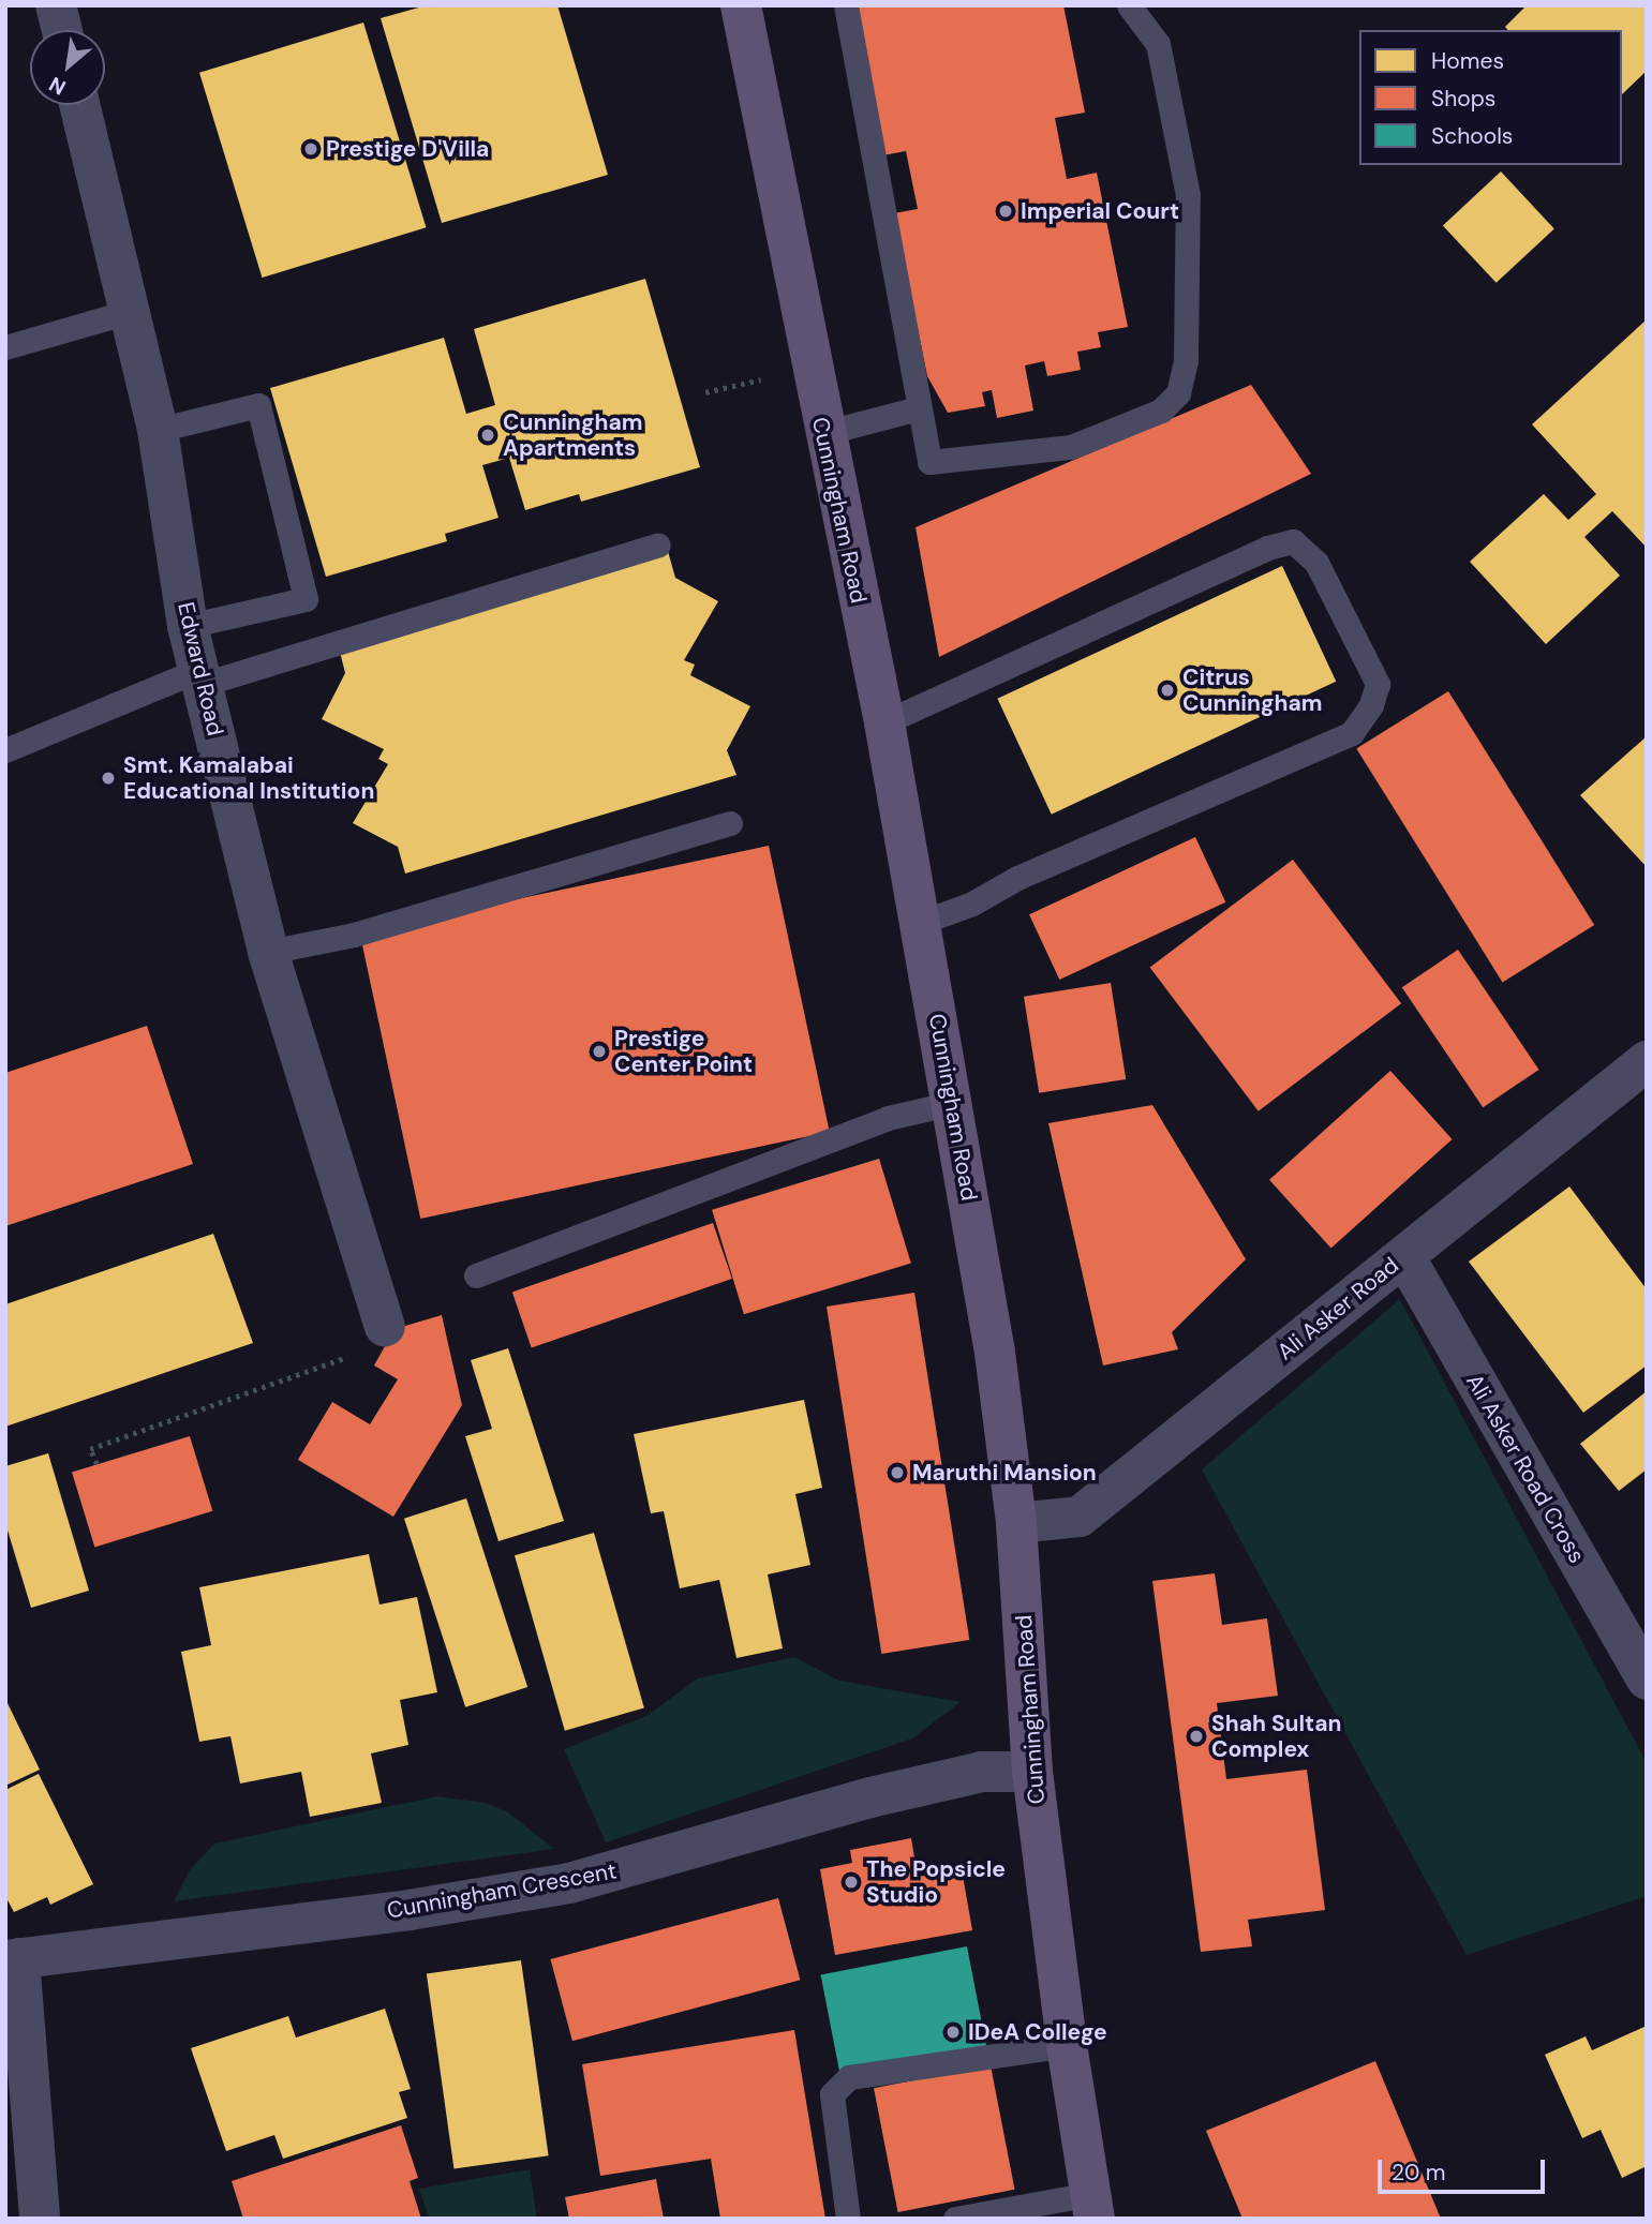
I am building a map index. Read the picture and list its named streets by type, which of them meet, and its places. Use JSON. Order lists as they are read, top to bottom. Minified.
{"streets":{"main road":["Cunningham Road"],"street":["Edward Road","Ali Asker Road","Ali Asker Road Cross","Cunningham Crescent"]},"crossings":[["Cunningham Road","Ali Asker Road"],["Cunningham Road","Cunningham Crescent"],["Ali Asker Road","Ali Asker Road Cross"]],"places":["Prestige D'Villa","Imperial Court","Cunningham Apartments","Citrus Cunningham","Smt. Kamalabai Educational Institution","Prestige Center Point","Maruthi Mansion","Shah Sultan Complex","The Popsicle Studio","IDeA College"],"legend":["Homes","Shops","Schools"],"scale_bar":"20 m","north":"bottom left"}
